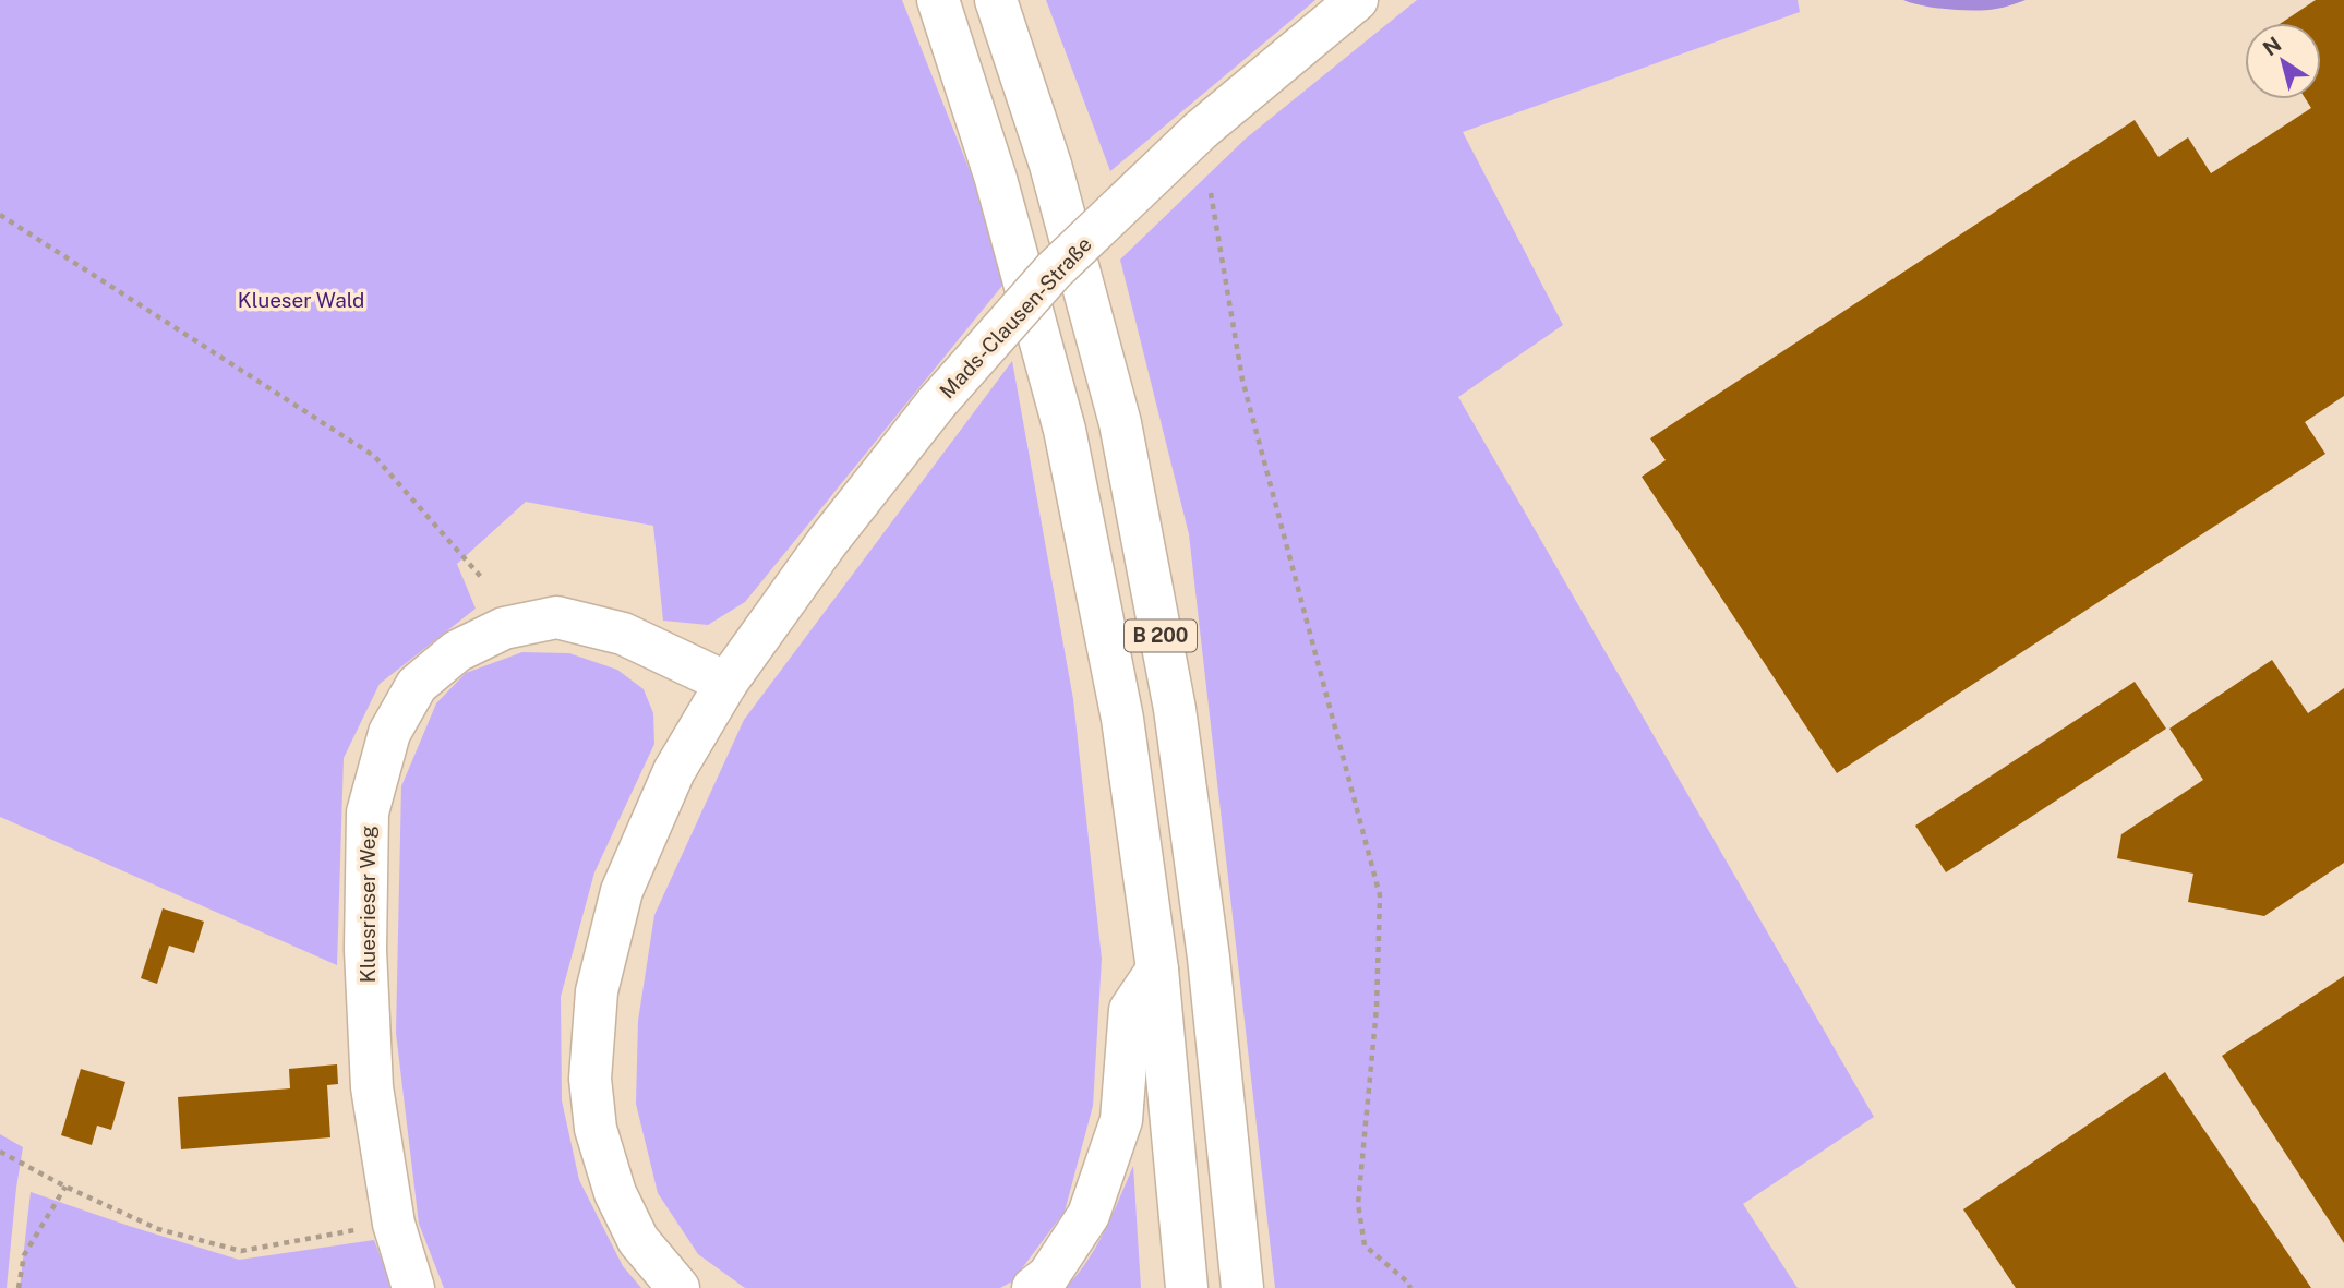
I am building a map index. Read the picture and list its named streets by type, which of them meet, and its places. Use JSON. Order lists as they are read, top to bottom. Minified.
{"streets":{"main road":["Mads-Clausen-Straße","B 200","Kluesrieser Weg"]},"crossings":[["Mads-Clausen-Straße","Kluesrieser Weg"]],"parks":["Klueser Wald"],"north":"top left"}
